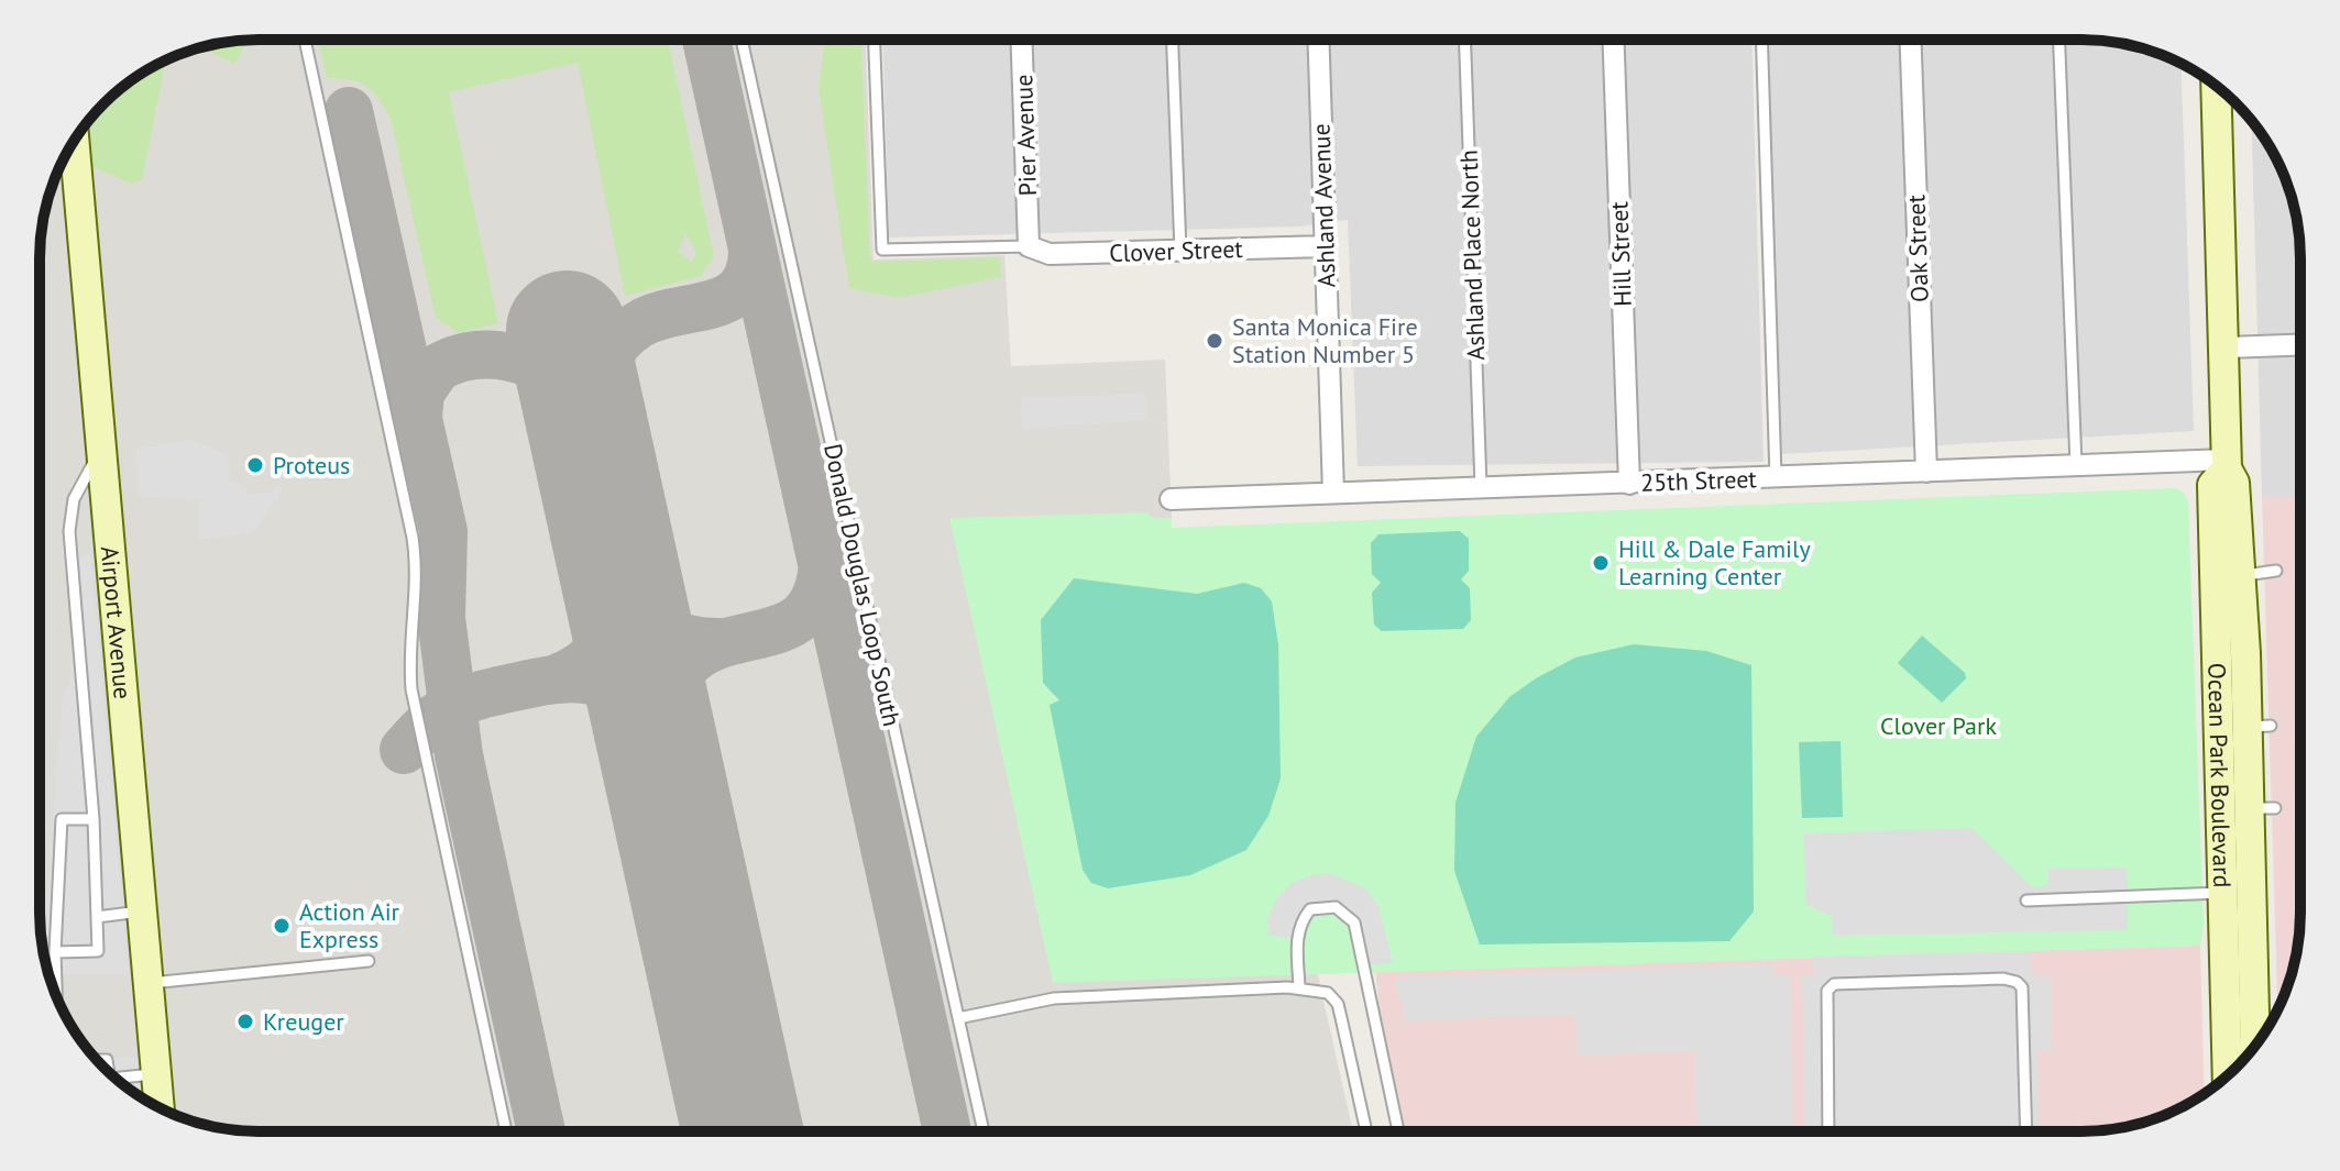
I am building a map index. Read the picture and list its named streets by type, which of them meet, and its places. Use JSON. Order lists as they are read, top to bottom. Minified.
{"streets":{"street":["Pier Avenue","Ashland Avenue","Oak Street","Clover Street","Hill Street","25th Street","Airport Avenue","Ocean Park Boulevard"],"lane":["Ashland Place North","Donald Douglas Loop South"]},"crossings":[["Pier Avenue","Clover Street"],["Ashland Avenue","Clover Street"],["Ashland Avenue","25th Street"],["Oak Street","25th Street"],["Hill Street","25th Street"],["Ashland Place North","25th Street"],["25th Street","Ocean Park Boulevard"]],"parks":["Clover Park"],"places":["Santa Monica Fire Station Number 5","Proteus","Hill & Dale Family Learning Center","Action Air Express","Kreuger"]}
